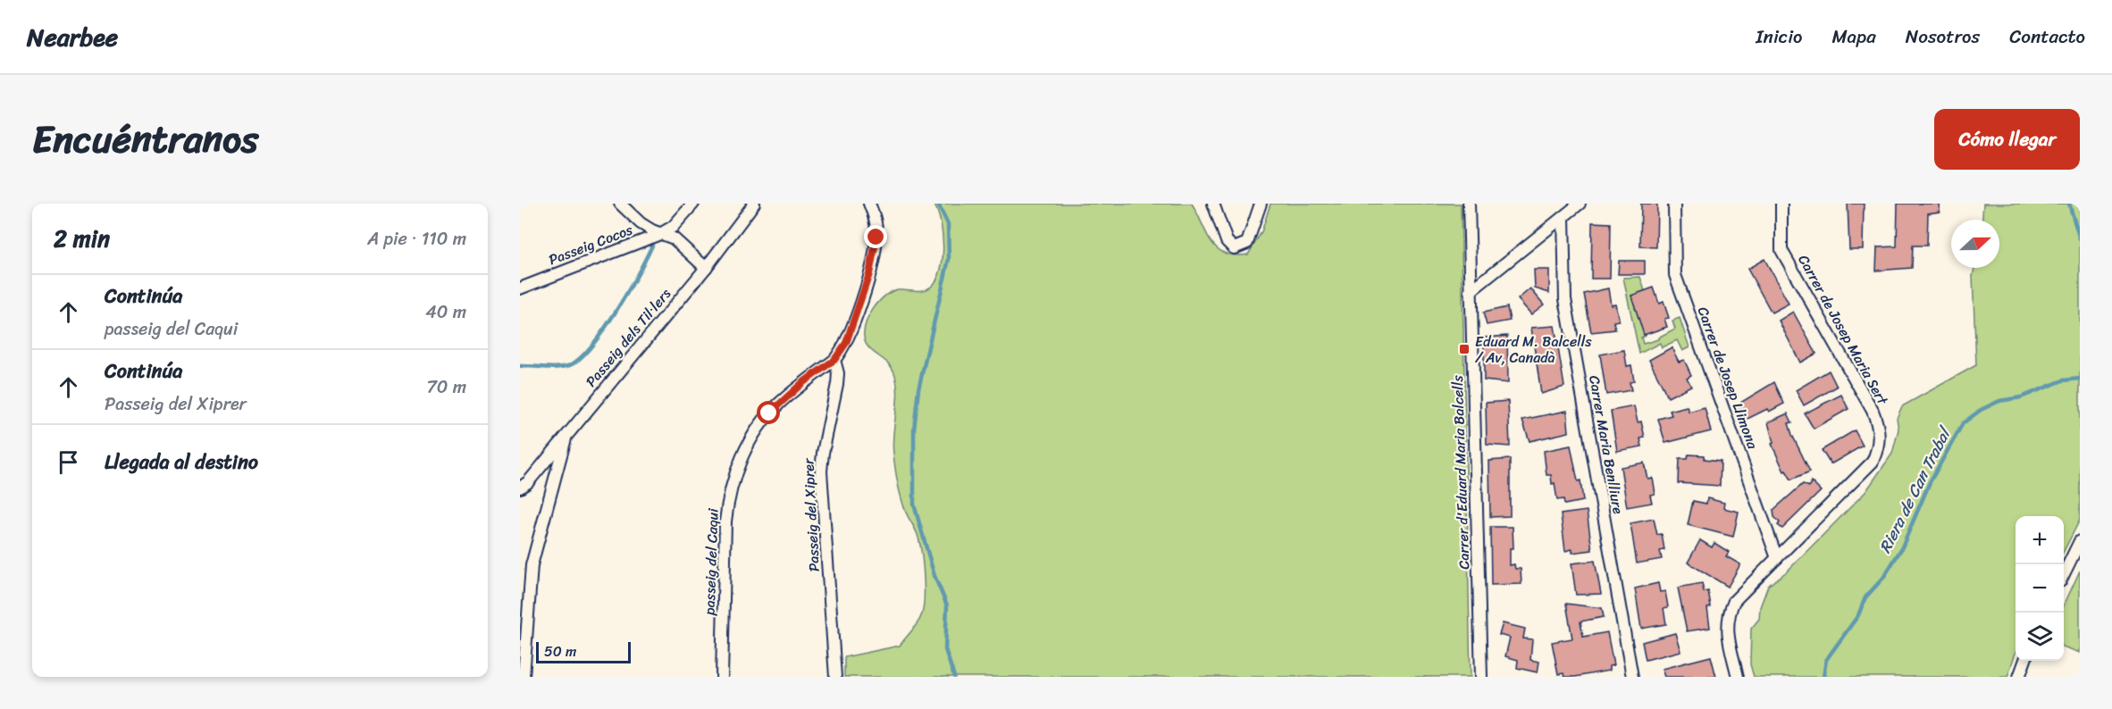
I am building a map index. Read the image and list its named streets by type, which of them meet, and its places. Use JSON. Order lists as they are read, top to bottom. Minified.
{"streets":{"street":["Passeig Cocos","Carrer de Josep Maria Sert","Passeig dels Til·lers","Carrer de Josep Llimona","Carrer Maria Benlliure","Carrer d'Eduard Maria Balcells","Passeig del Xiprer","passeig del Caqui"]},"crossings":[["Carrer de Josep Maria Sert","Carrer de Josep Llimona"],["Passeig del Xiprer","passeig del Caqui"]],"water":["Riera de Can Trabal"],"places":{"transit":["Eduard M. Balcells / Av, Canadà"]},"scale_bar":"50 m","north":"right","page":{"header":"Nearbee","nav":["Inicio","Mapa","Nosotros","Contacto"],"title":"Encuéntranos","buttons":"Cómo llegar","heading":["2 min","A pie · 110 m"],"list":[["Continúa","passeig del Caqui","40 m"],["Continúa","Passeig del Xiprer","70 m"],"Llegada al destino"],"map_buttons":["+","−"],"scale":"50 m"}}
